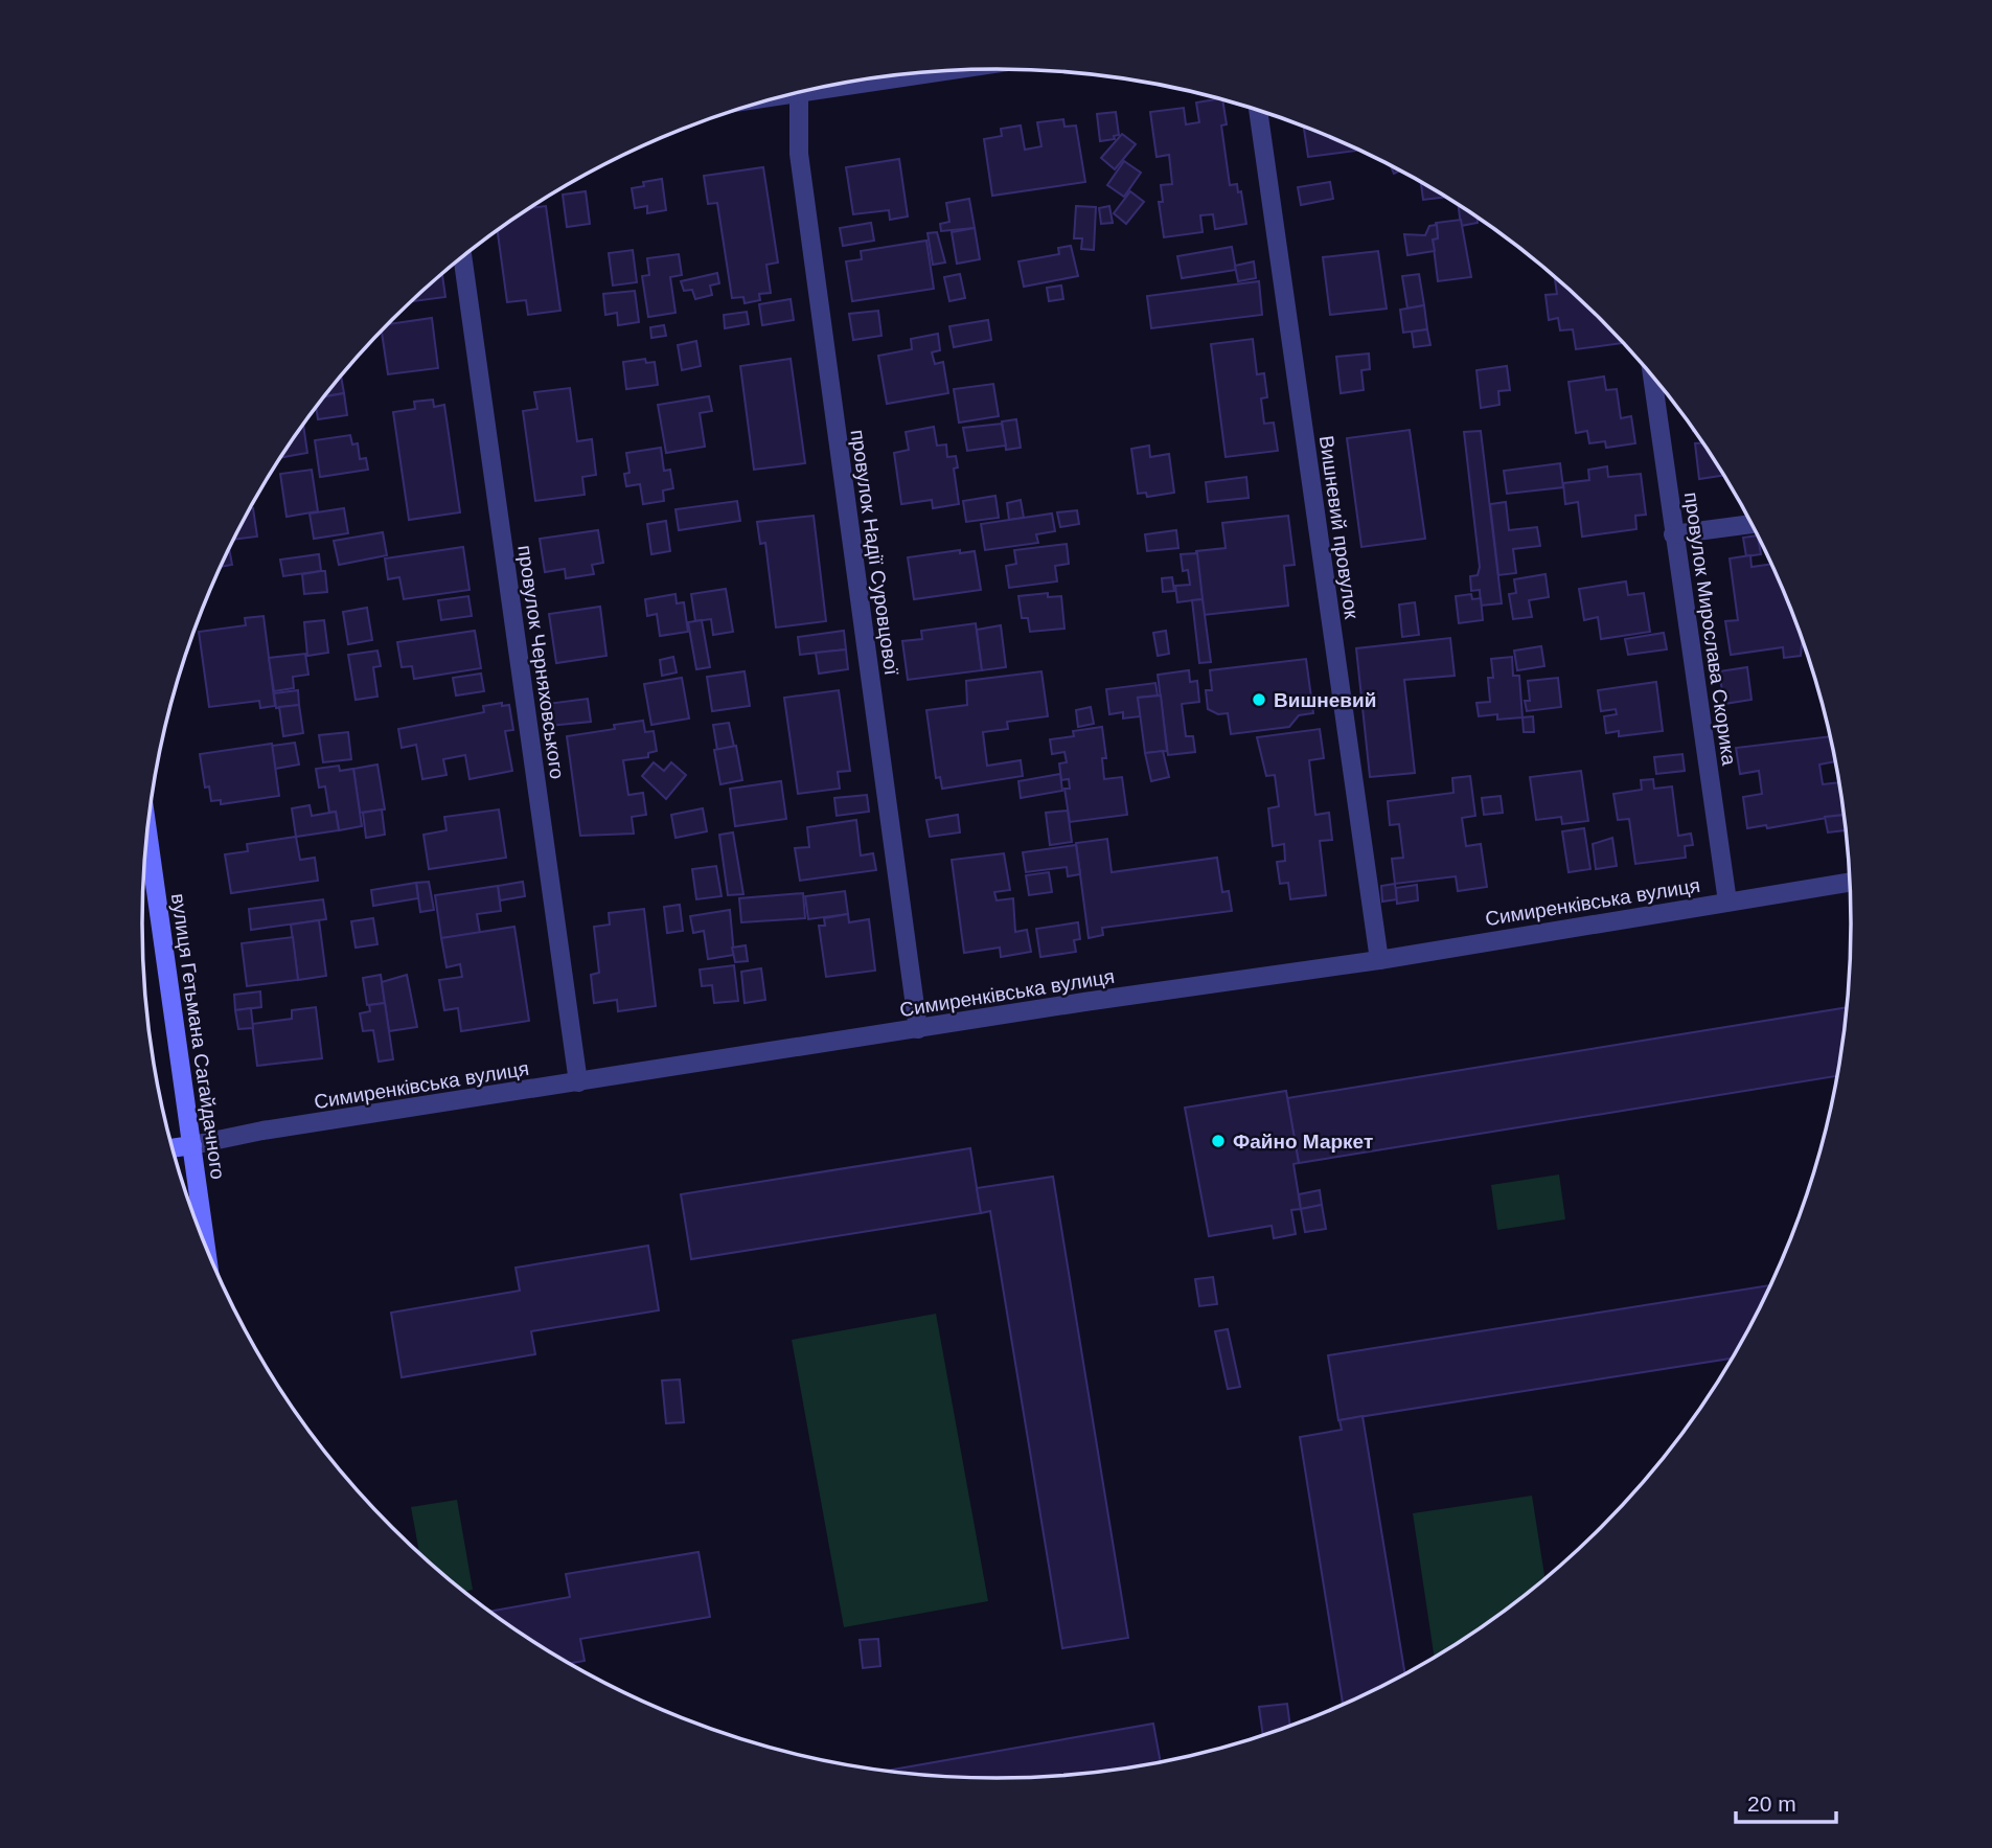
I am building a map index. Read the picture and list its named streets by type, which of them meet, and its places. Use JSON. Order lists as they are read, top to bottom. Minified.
{"streets":{"main road":["Симиренківська вулиця","вулиця Гетьмана Сагайдачного"],"street":["Вишневий провулок","провулок Надії Суровцової","провулок Мирослава Скорика","провулок Черняховського"]},"crossings":[["Вишневий провулок","Симиренківська вулиця"],["провулок Надії Суровцової","Симиренківська вулиця"],["провулок Мирослава Скорика","Симиренківська вулиця"],["провулок Черняховського","Симиренківська вулиця"],["Симиренківська вулиця","вулиця Гетьмана Сагайдачного"]],"places":["Вишневий","Файно Маркет"],"scale_bar":"20 m"}
